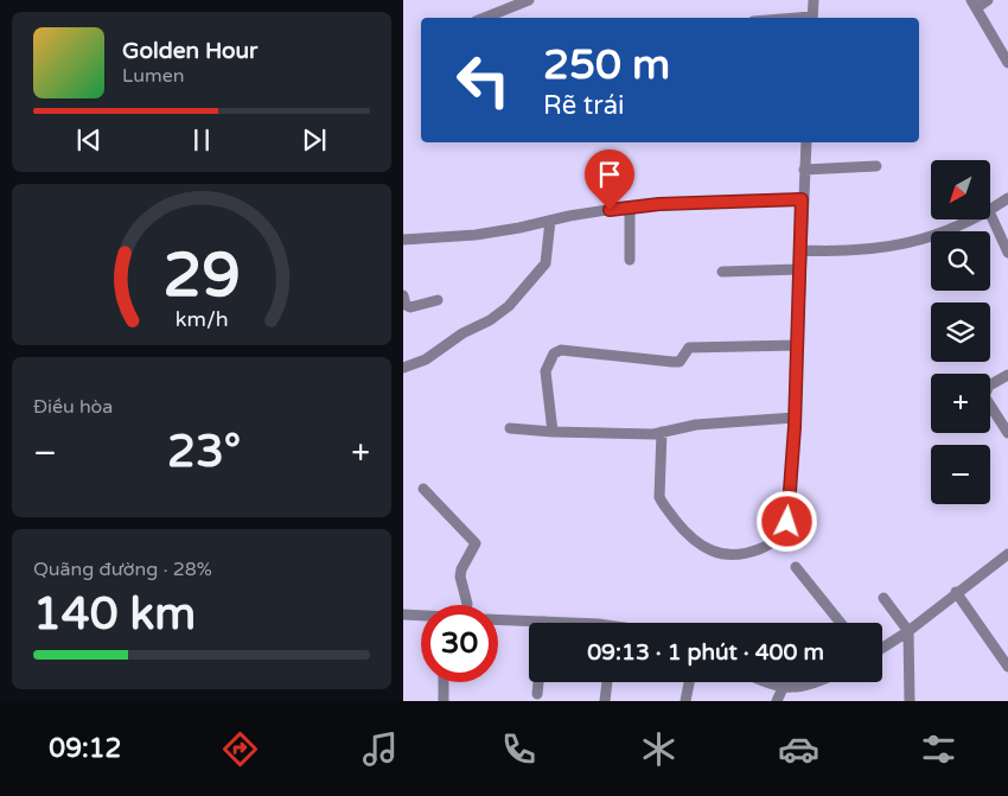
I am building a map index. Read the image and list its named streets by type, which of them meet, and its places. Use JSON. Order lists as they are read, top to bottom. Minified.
{"north":"bottom left","page":{"turn":["250 m","Rẽ trái"],"song":["Golden Hour","Lumen"],"map_buttons":["+","−"],"tile":["Điều hòa",["Quãng đường · 28%","140 km"]],"heat":["−","23°","+"],"limit":"30","trip":"09:13 · 1 phút · 400 m","tabs":"09:12","gauge":["29","km/h"]}}
